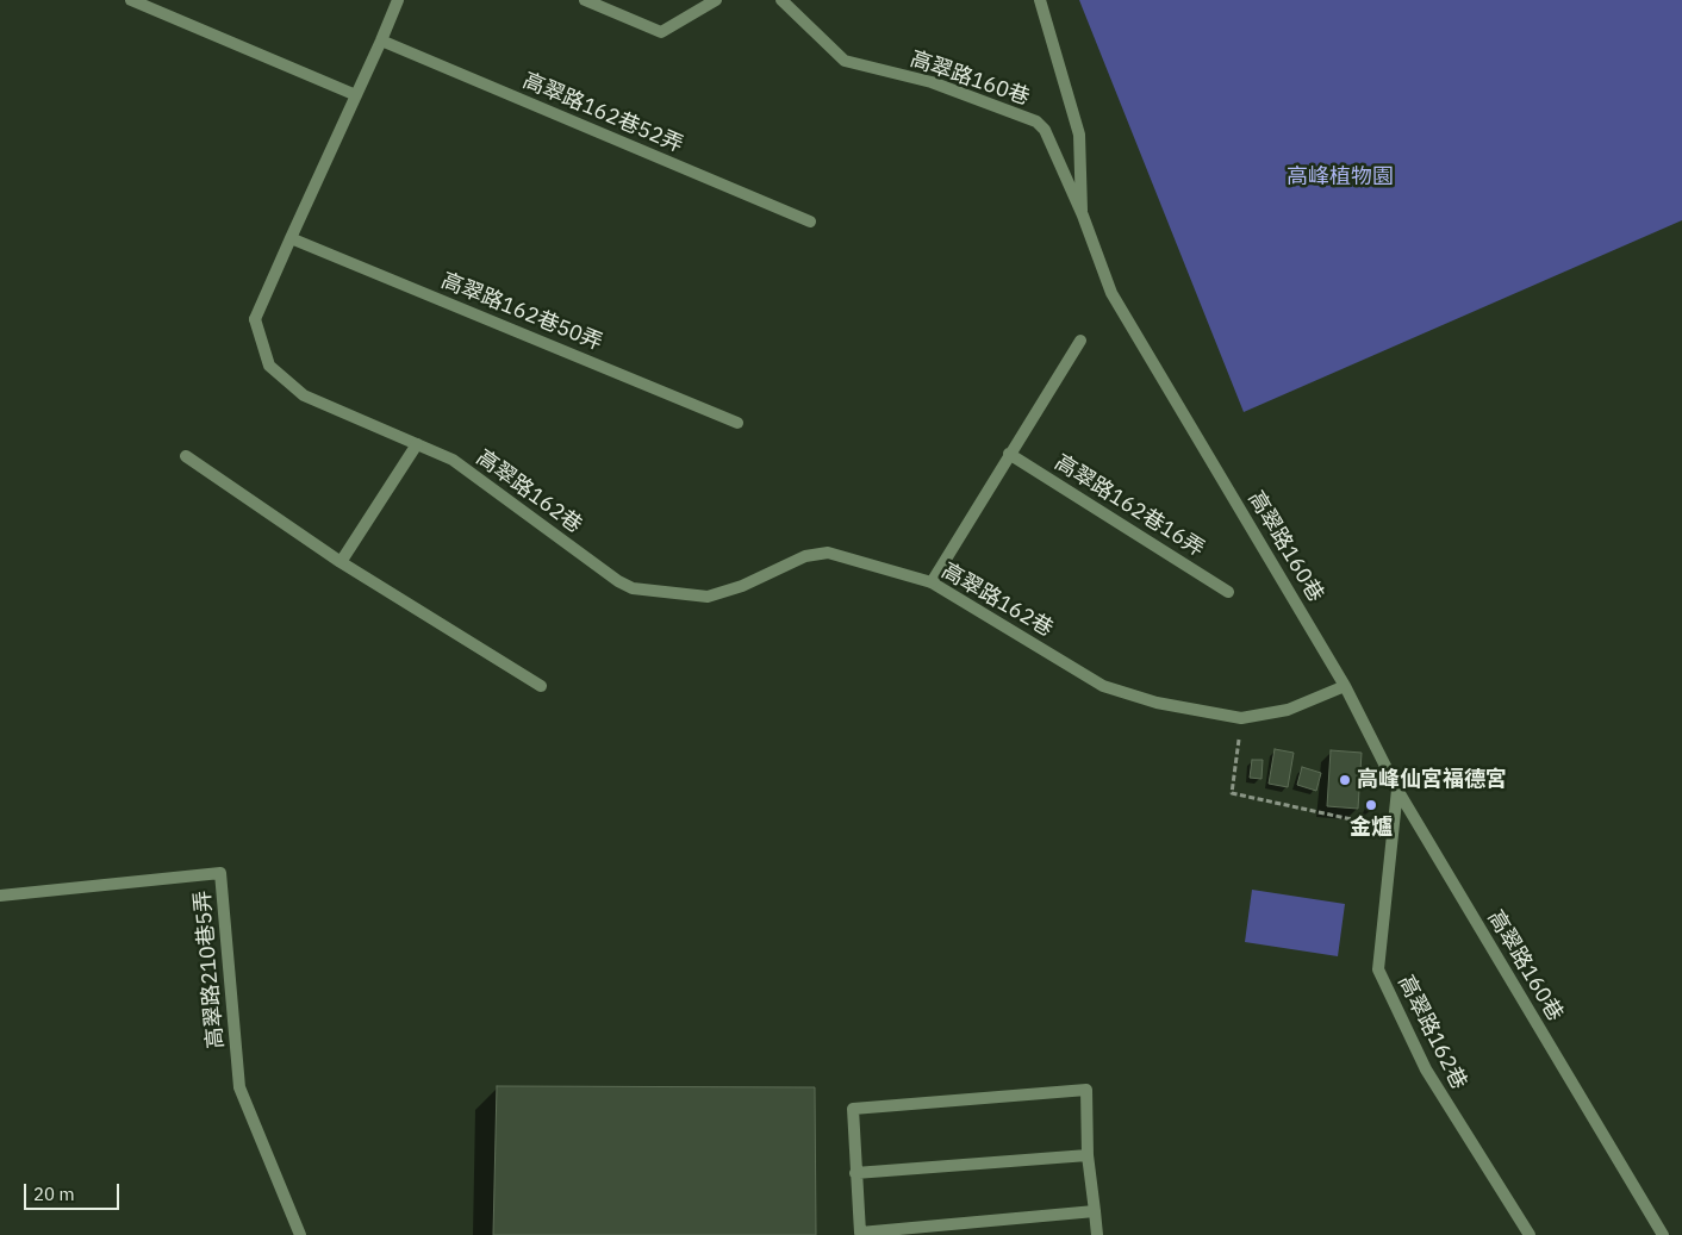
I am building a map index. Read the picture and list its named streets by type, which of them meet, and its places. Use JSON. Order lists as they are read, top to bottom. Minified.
{"streets":{"street":["高翠路160巷","高翠路162巷52弄","高翠路162巷50弄","高翠路162巷","高翠路162巷16弄","高翠路210巷5弄"]},"crossings":[["高翠路160巷","高翠路162巷"],["高翠路162巷52弄","高翠路162巷"],["高翠路162巷50弄","高翠路162巷"]],"parks":["高峰植物園"],"places":["高峰仙宮福德宮","金爐"],"scale_bar":"20 m"}
